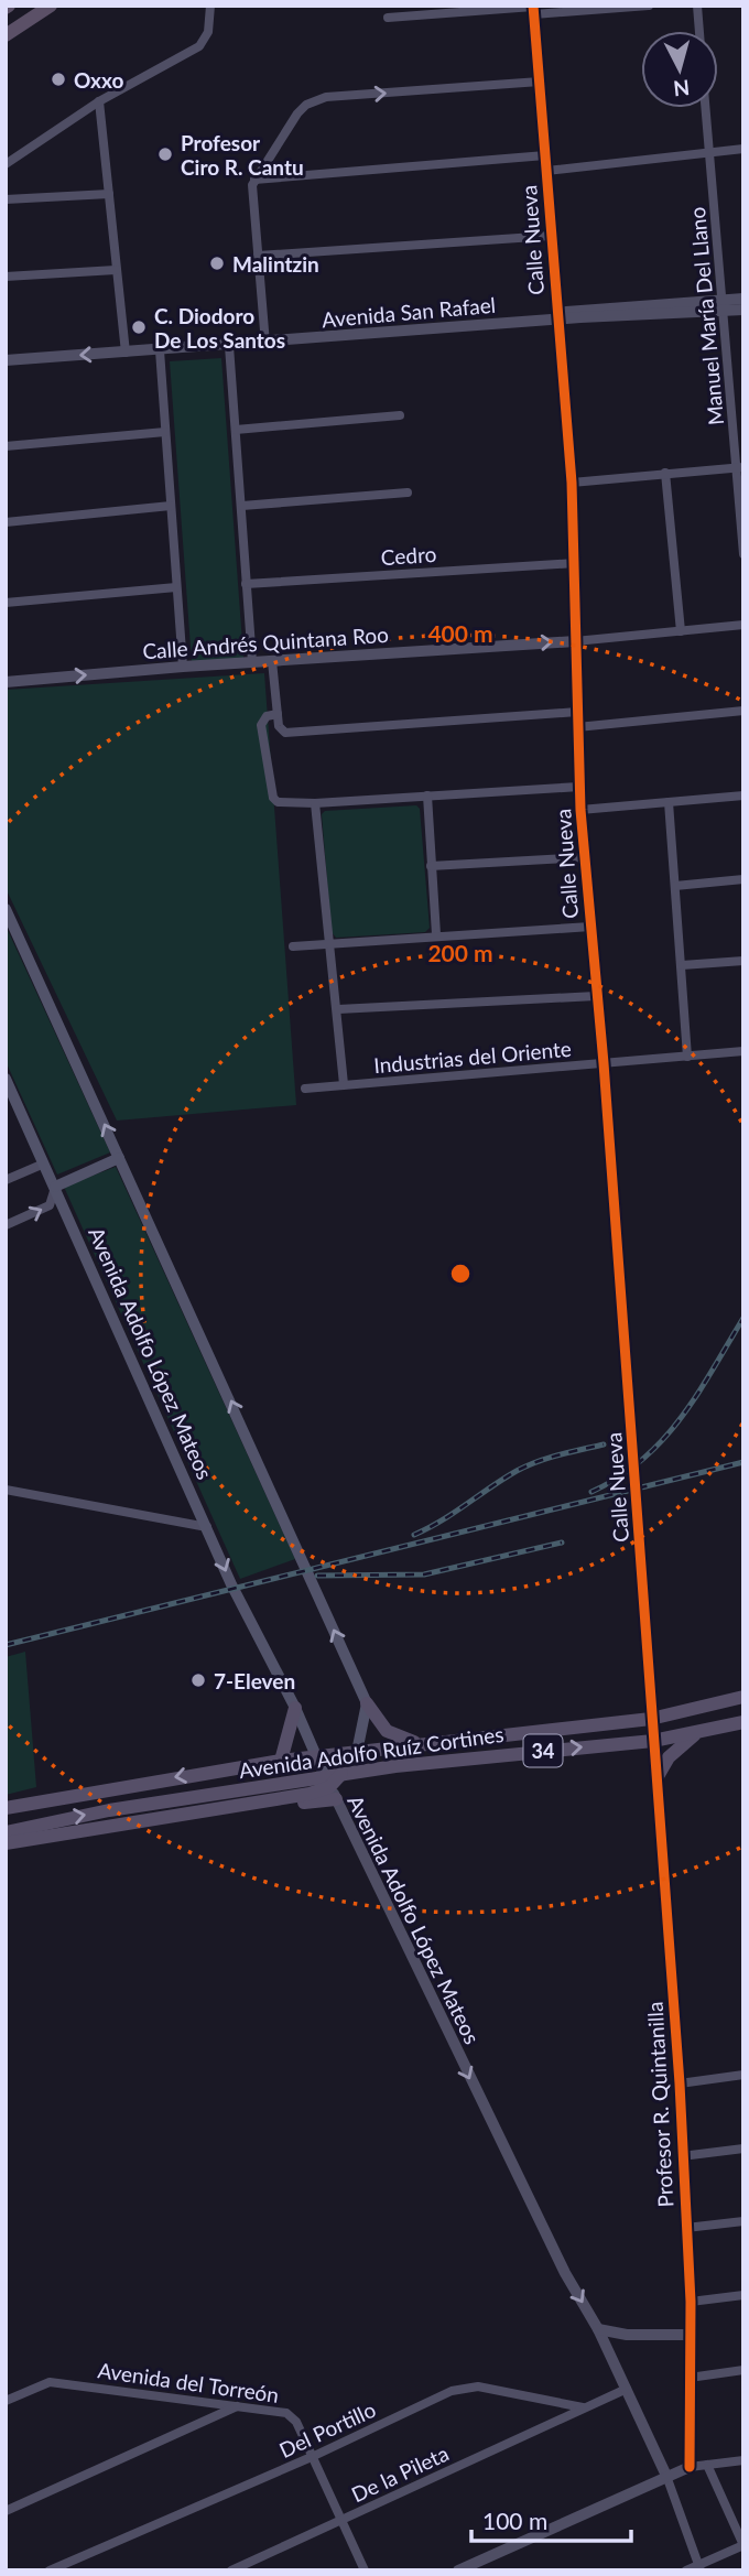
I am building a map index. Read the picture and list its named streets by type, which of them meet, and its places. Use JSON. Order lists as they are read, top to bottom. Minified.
{"streets":{"main road":["Avenida Adolfo López Mateos","34","Avenida Adolfo Ruíz Cortines"],"street":["Calle Nueva","Avenida San Rafael","Manuel María Del Llano","Cedro","Calle Andrés Quintana Roo","Industrias del Oriente","Profesor R. Quintanilla","Avenida del Torreón","Del Portillo","De la Pileta"]},"crossings":[["Calle Nueva","Avenida San Rafael"],["Calle Nueva","Cedro"],["Calle Nueva","Calle Andrés Quintana Roo"],["Calle Nueva","Industrias del Oriente"],["Calle Nueva","Avenida Adolfo Ruíz Cortines"],["Calle Nueva","Profesor R. Quintanilla"],["Avenida San Rafael","Manuel María Del Llano"],["Avenida Adolfo López Mateos","Avenida Adolfo Ruíz Cortines"],["Avenida Adolfo Ruíz Cortines","Profesor R. Quintanilla"],["Avenida del Torreón","Del Portillo"],["Avenida del Torreón","De la Pileta"],["Del Portillo","De la Pileta"]],"one_way":["Avenida Adolfo López Mateos"],"places":["Oxxo","Profesor Ciro R. Cantu","Malintzin","C. Diodoro De Los Santos","7-Eleven"],"scale_bar":"100 m","north":"bottom","rings":["400 m","200 m"]}
